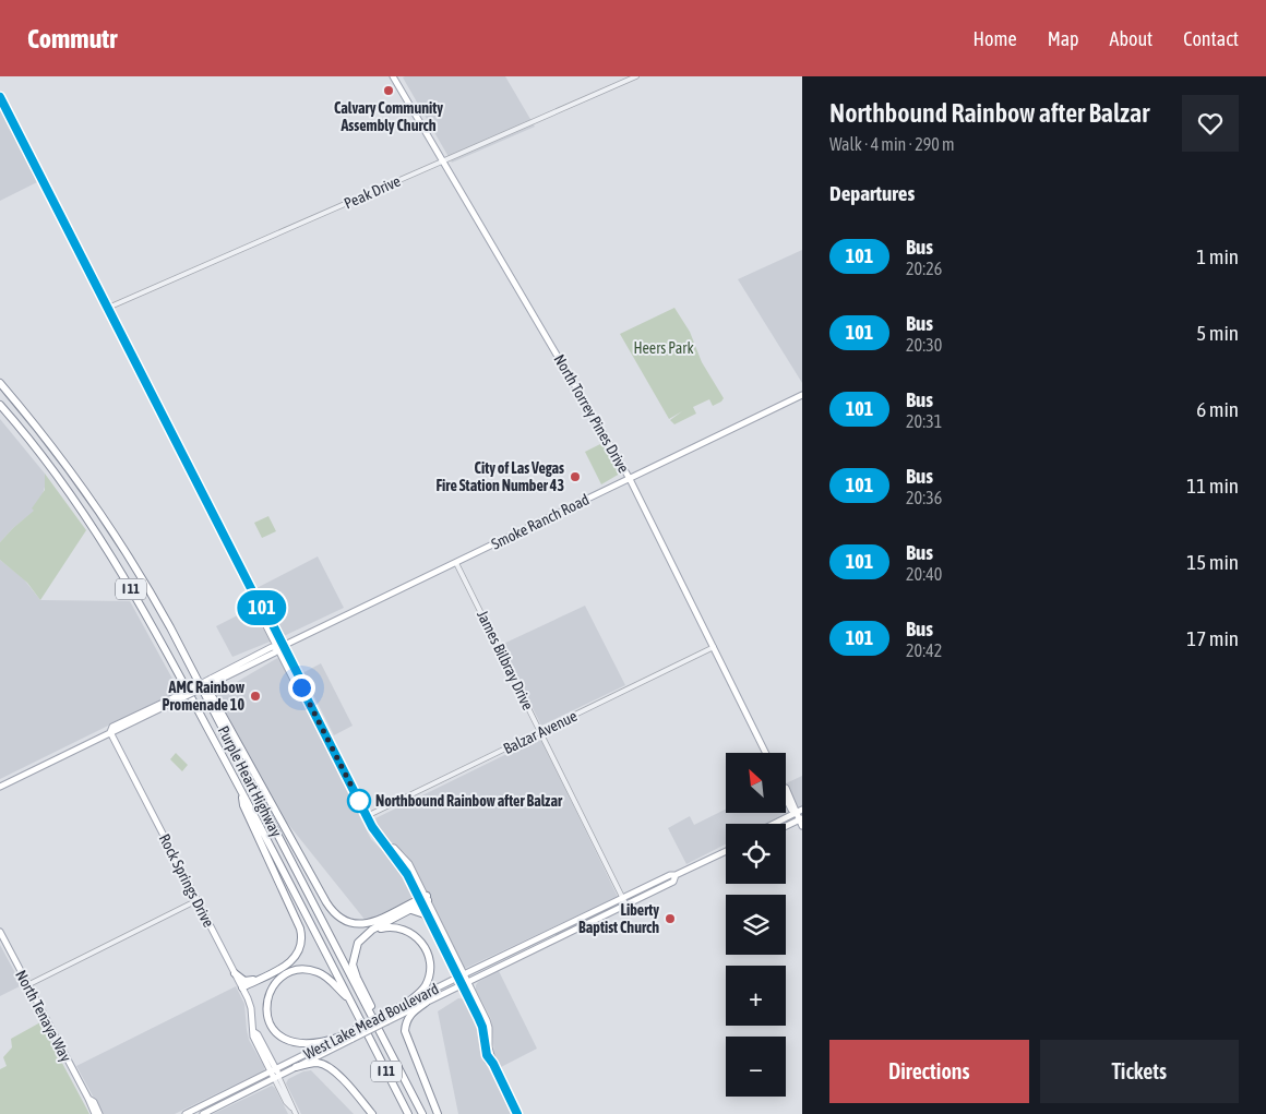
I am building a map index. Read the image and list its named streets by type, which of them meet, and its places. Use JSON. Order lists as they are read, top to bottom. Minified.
{"streets":{"highway":["I 11","Purple Heart Highway"],"main road":["North Torrey Pines Drive","Smoke Ranch Road","Rock Springs Drive","North Tenaya Way","West Lake Mead Boulevard"],"street":["Peak Drive","James Bilbray Drive","Balzar Avenue"]},"crossings":[["Peak Drive","North Torrey Pines Drive"],["North Torrey Pines Drive","Smoke Ranch Road"],["North Torrey Pines Drive","Balzar Avenue"],["Smoke Ranch Road","James Bilbray Drive"],["Smoke Ranch Road","Rock Springs Drive"],["James Bilbray Drive","Balzar Avenue"],["James Bilbray Drive","West Lake Mead Boulevard"],["Rock Springs Drive","West Lake Mead Boulevard"]],"parks":["Heers Park"],"places":["Calvary Community Assembly Church","City of Las Vegas Fire Station Number 43","AMC Rainbow Promenade 10","Northbound Rainbow after Balzar","Liberty Baptist Church"],"lines":["bus line 101"],"north":"top left","page":{"header":"Commutr","nav":["Home","Map","About","Contact"],"on_map":"101","heading":[["Northbound Rainbow after Balzar","Walk · 4 min · 290 m"],"Departures"],"list":[{"mark":"101","name":"Bus","note":"20:26","value":"1 min"},{"mark":"101","name":"Bus","note":"20:30","value":"5 min"},{"mark":"101","name":"Bus","note":"20:31","value":"6 min"},{"mark":"101","name":"Bus","note":"20:36","value":"11 min"},{"mark":"101","name":"Bus","note":"20:40","value":"15 min"},{"mark":"101","name":"Bus","note":"20:42","value":"17 min"}],"map_buttons":["+","−"],"buttons":["Directions","Tickets"]}}
